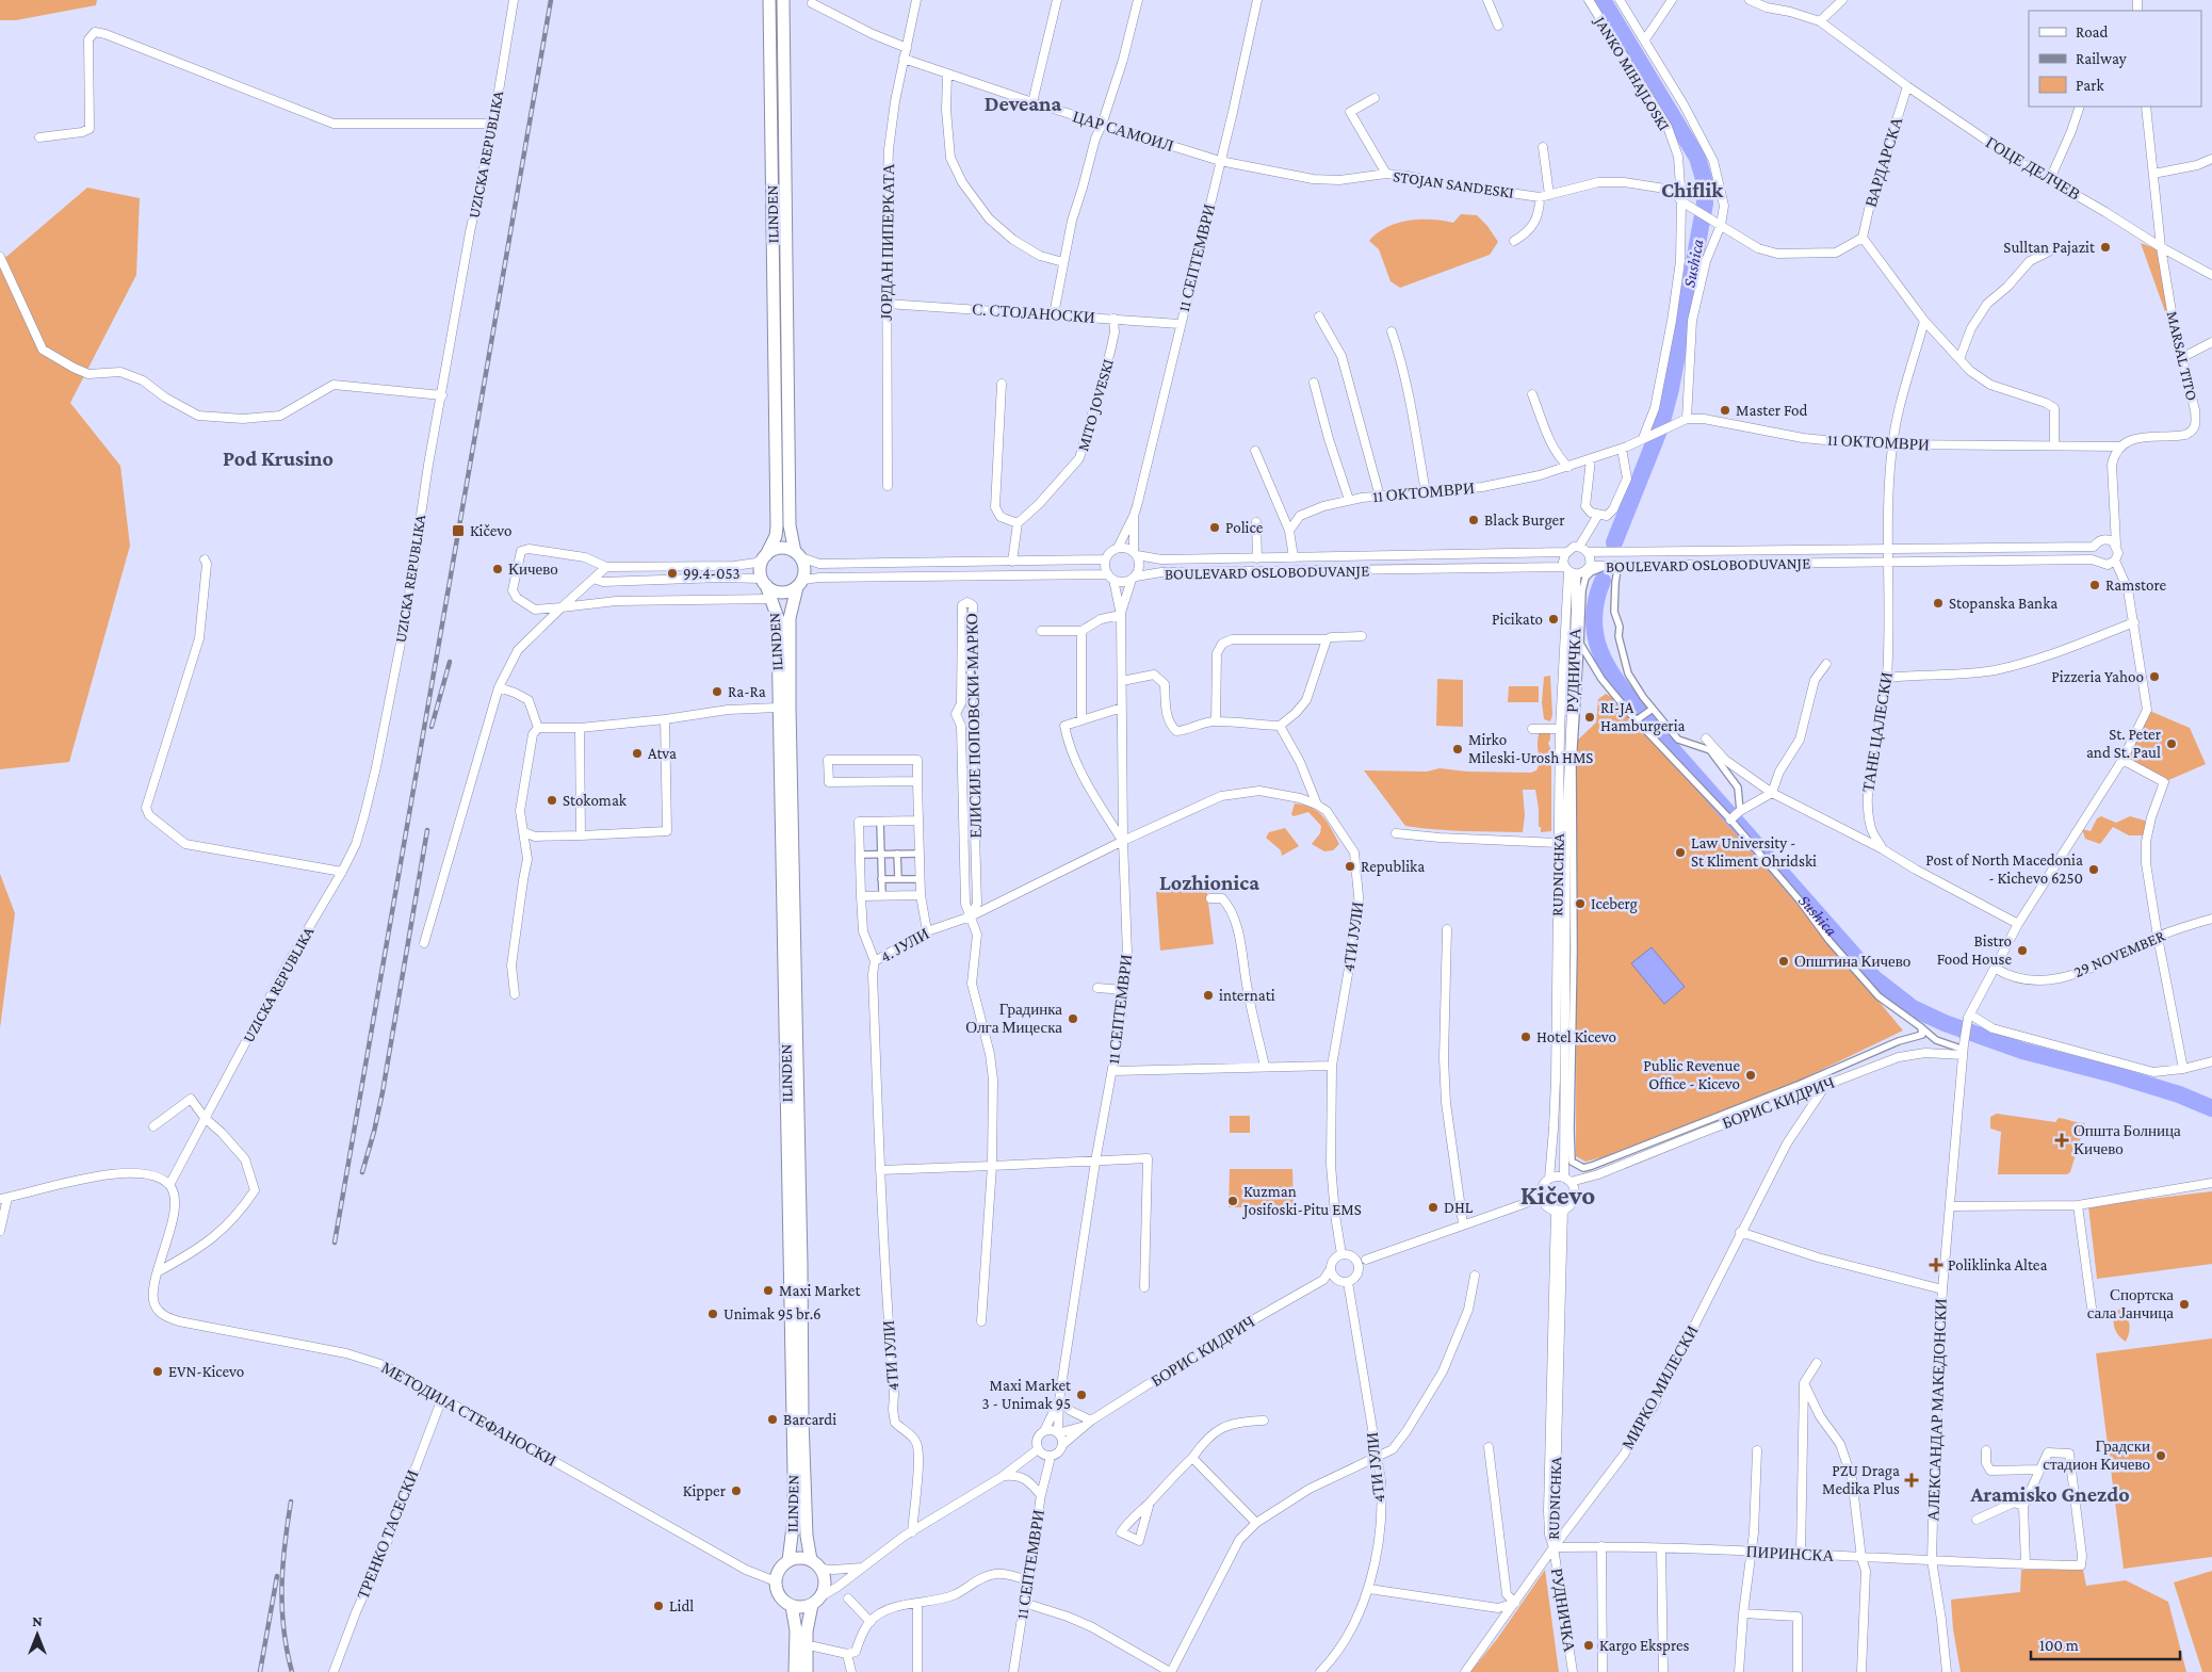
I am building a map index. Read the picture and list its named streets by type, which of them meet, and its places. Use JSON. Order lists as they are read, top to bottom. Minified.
{"streets":{"main road":["ILINDEN"],"street":["JANKO MIHAJLOSKI","ЦАР САМОИЛ","UZICKA REPUBLIKA","ВАРДАРСКА","ГОЦЕ ДЕЛЧЕВ","STOJAN SANDESKI","ЈОРДАН ПИПЕРКАТА","11 СЕПТЕМВРИ","С. СТОЈАНОСКИ","MARSAL TITO","MITO JOVESKI","11 ОКТОМВРИ","BOULEVARD OSLOBODUVANJE","РУДНИЧКА","ЕЛИСИЈЕ ПОПОВСКИ-МАРКО","ТАНЕ ЦАЛЕСКИ","RUDNICHKA","4ТИ ЈУЛИ","4. ЈУЛИ","29 NOVEMBER","БОРИС КИДРИЧ","МИРКО МИЛЕСКИ","АЛЕКСАНДАР МАКЕДОНСКИ","МЕТОДИЈА СТЕФАНОСКИ","ТРЕНКО ТАСЕСКИ","ПИРИНСКА"]},"crossings":[["JANKO MIHAJLOSKI","STOJAN SANDESKI"],["JANKO MIHAJLOSKI","11 ОКТОМВРИ"],["ЦАР САМОИЛ","STOJAN SANDESKI"],["ЦАР САМОИЛ","ЈОРДАН ПИПЕРКАТА"],["ЦАР САМОИЛ","11 СЕПТЕМВРИ"],["UZICKA REPUBLIKA","МЕТОДИЈА СТЕФАНОСКИ"],["ВАРДАРСКА","ГОЦЕ ДЕЛЧЕВ"],["ГОЦЕ ДЕЛЧЕВ","MARSAL TITO"],["STOJAN SANDESKI","11 СЕПТЕМВРИ"],["ILINDEN","МЕТОДИЈА СТЕФАНОСКИ"],["ЈОРДАН ПИПЕРКАТА","С. СТОЈАНОСКИ"],["11 СЕПТЕМВРИ","С. СТОЈАНОСКИ"],["11 СЕПТЕМВРИ","BOULEVARD OSLOBODUVANJE"],["11 СЕПТЕМВРИ","4. ЈУЛИ"],["С. СТОЈАНОСКИ","MITO JOVESKI"],["MARSAL TITO","11 ОКТОМВРИ"],["11 ОКТОМВРИ","ТАНЕ ЦАЛЕСКИ"],["BOULEVARD OSLOBODUVANJE","ТАНЕ ЦАЛЕСКИ"],["BOULEVARD OSLOBODUVANJE","RUDNICHKA"],["BOULEVARD OSLOBODUVANJE","АЛЕКСАНДАР МАКЕДОНСКИ"],["РУДНИЧКА","RUDNICHKA"],["РУДНИЧКА","МИРКО МИЛЕСКИ"],["РУДНИЧКА","ПИРИНСКА"],["ЕЛИСИЈЕ ПОПОВСКИ-МАРКО","4. ЈУЛИ"],["RUDNICHKA","БОРИС КИДРИЧ"],["RUDNICHKA","МИРКО МИЛЕСКИ"],["RUDNICHKA","ПИРИНСКА"],["4ТИ ЈУЛИ","4. ЈУЛИ"],["29 NOVEMBER","АЛЕКСАНДАР МАКЕДОНСКИ"],["БОРИС КИДРИЧ","МИРКО МИЛЕСКИ"],["БОРИС КИДРИЧ","АЛЕКСАНДАР МАКЕДОНСКИ"],["МИРКО МИЛЕСКИ","ПИРИНСКА"],["АЛЕКСАНДАР МАКЕДОНСКИ","ПИРИНСКА"],["МЕТОДИЈА СТЕФАНОСКИ","ТРЕНКО ТАСЕСКИ"]],"districts":["Deveana","Chiflik","Pod Krusino","Lozhionica","Kičevo","Aramisko Gnezdo"],"water":["Sushica"],"places":{"other":["Sulltan Pajazit","Master Fod","Black Burger","Police","Кичево","99.4-053","Ramstore","Stopanska Banka","Picikato","Pizzeria Yahoo","Ra-Ra","RI-JA Hamburgeria","St. Peter and St. Paul","Mirko Mileski-Urosh HMS","Atva","Stokomak","Law University - St Kliment Ohridski","Republika","Post of North Macedonia - Kichevo 6250","Iceberg","Bistro Food House","Општина Кичево","internati","Градинка Олга Мицеска","Hotel Kicevo","Public Revenue Office - Kicevo","Kuzman Josifoski-Pitu EMS","DHL","Maxi Market","Спортска сала Јанчица","Unimak 95 br.6","EVN-Kicevo","Maxi Market 3 - Unimak 95","Barcardi","Градски стадион Кичево","Kipper","Lidl","Kargo Ekspres"],"transit":["Kičevo"],"health":["Општа Болница Кичево","Poliklinka Altea","PZU Draga Medika Plus"]},"legend":["Road","Railway","Park"],"scale_bar":"100 m","north":"top"}
